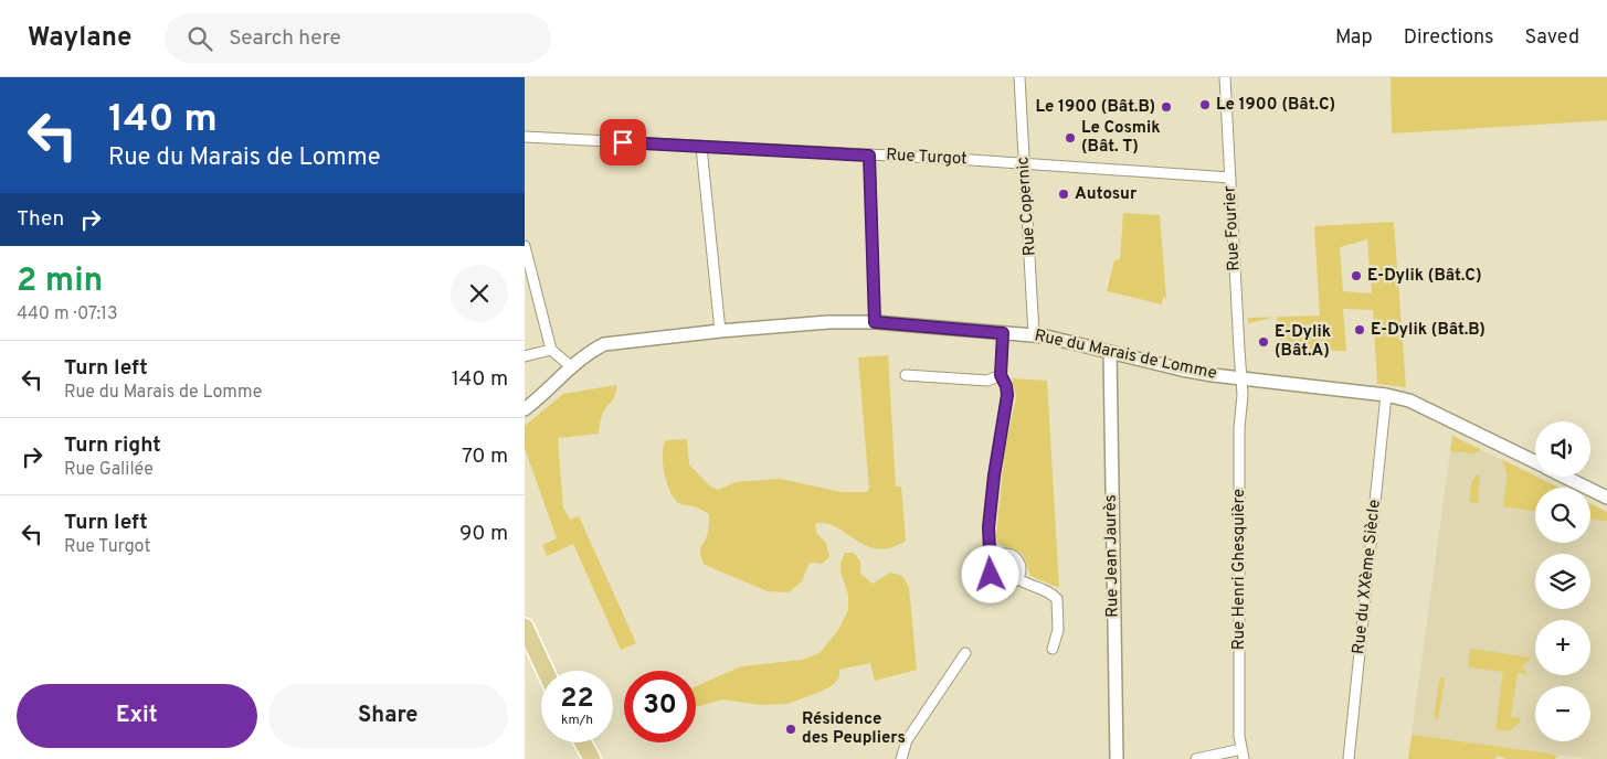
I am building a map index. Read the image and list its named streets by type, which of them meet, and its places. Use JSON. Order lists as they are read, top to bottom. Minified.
{"streets":{"street":["Rue Turgot","Rue Copernic","Rue Fourier","Rue du Marais de Lomme","Rue Jean Jaurès","Rue Henri Ghesquière","Rue du XXème Siècle"]},"crossings":[["Rue Turgot","Rue Copernic"],["Rue Turgot","Rue Fourier"],["Rue Copernic","Rue du Marais de Lomme"],["Rue Fourier","Rue du Marais de Lomme"],["Rue Fourier","Rue Henri Ghesquière"],["Rue du Marais de Lomme","Rue Jean Jaurès"],["Rue du Marais de Lomme","Rue Henri Ghesquière"],["Rue du Marais de Lomme","Rue du XXème Siècle"]],"places":["Le 1900 (Bât.C)","Le 1900 (Bât.B)","Le Cosmik (Bât. T)","Autosur","E-Dylik (Bât.C)","E-Dylik (Bât.B)","E-Dylik (Bât.A)","Résidence des Peupliers"],"page":{"header":"Waylane","search":"Search here","nav":["Map","Directions","Saved"],"turn":["140 m","Rue du Marais de Lomme"],"then":"Then","heading":["2 min","440 m · 07:13"],"list":[{"name":"Turn left","note":"Rue du Marais de Lomme","value":"140 m"},{"name":"Turn right","note":"Rue Galilée","value":"70 m"},{"name":"Turn left","note":"Rue Turgot","value":"90 m"}],"map_buttons":["+","−"],"speed":"22 km/h","limit":"30","buttons":["Exit","Share"]}}
